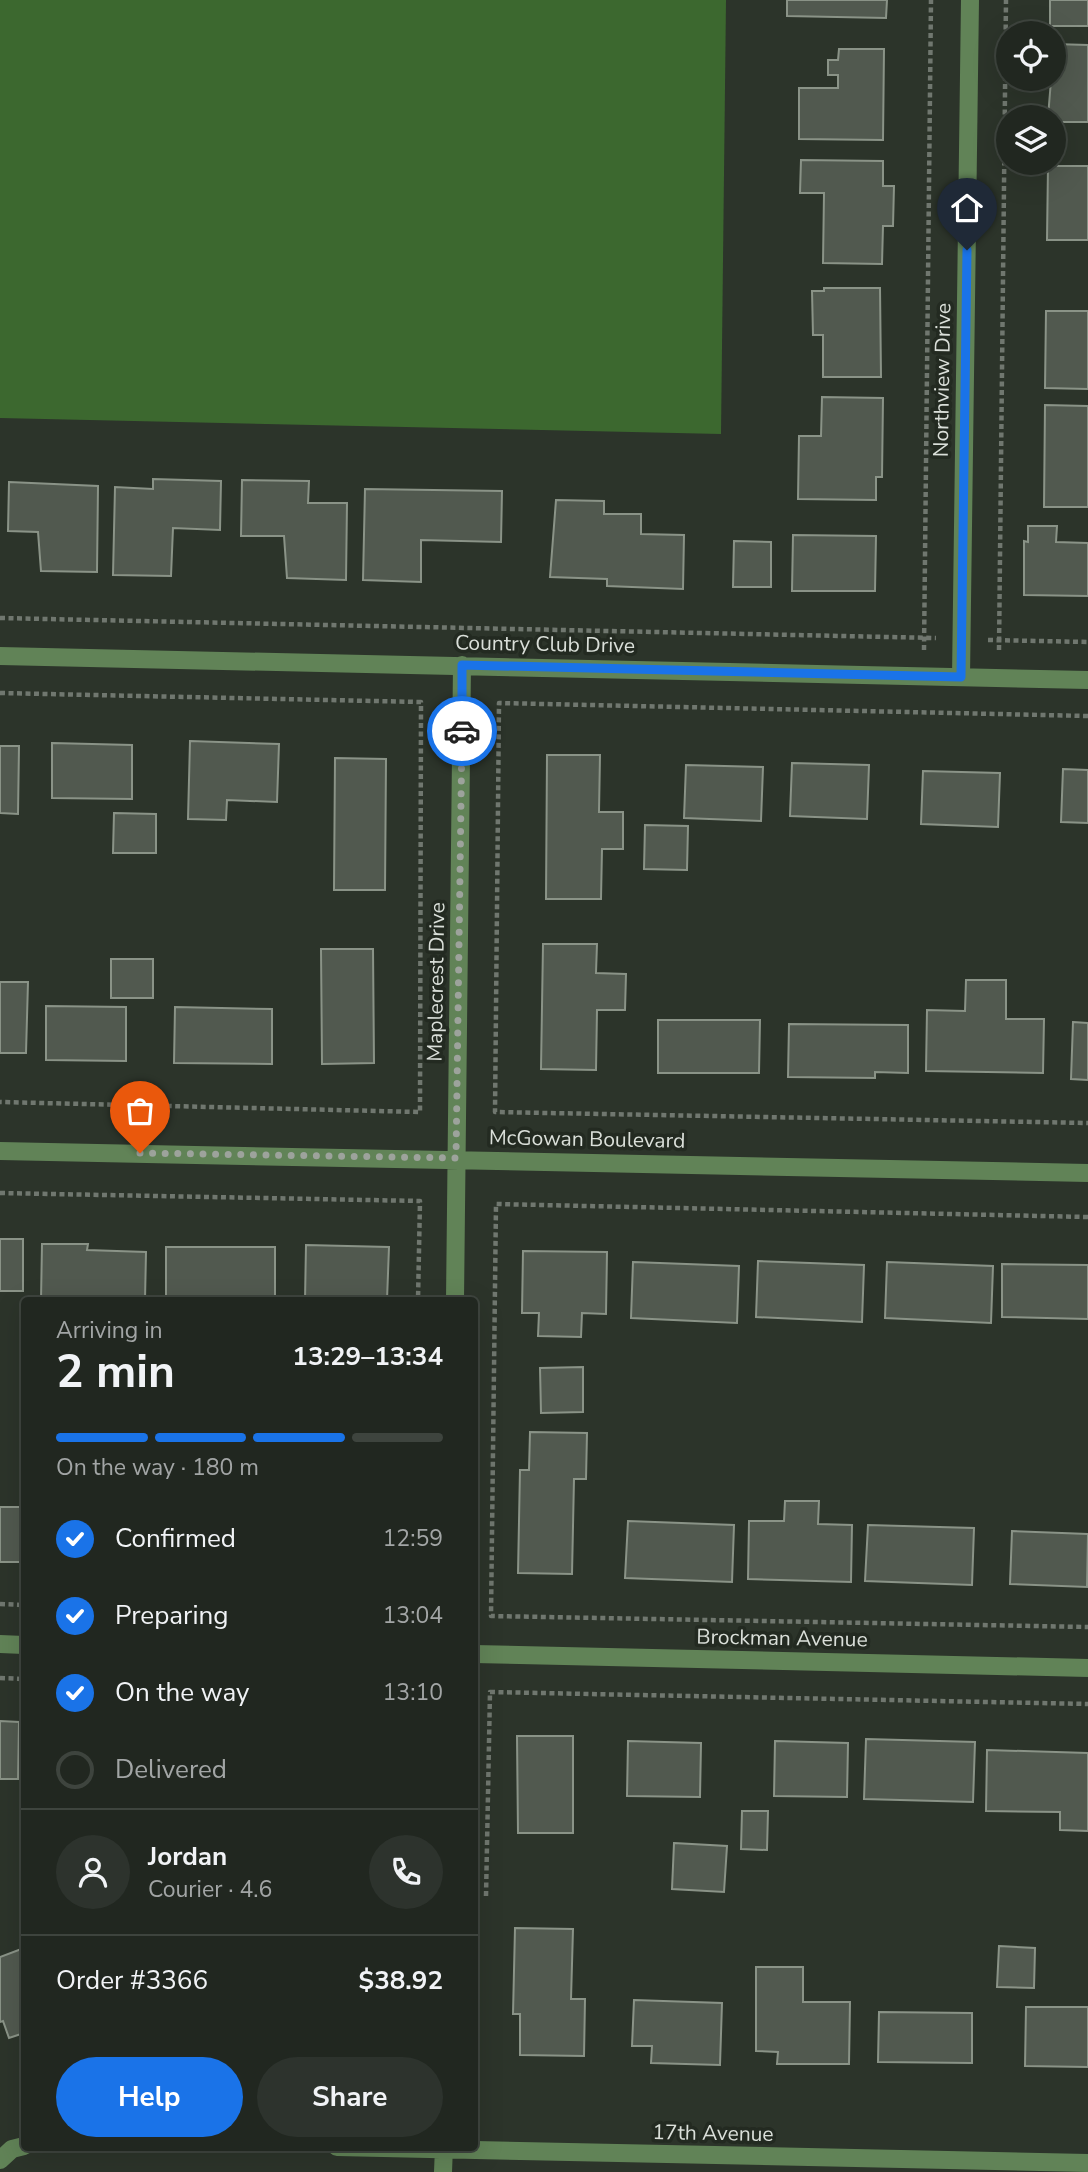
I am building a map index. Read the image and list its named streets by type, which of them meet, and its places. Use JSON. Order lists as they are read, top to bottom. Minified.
{"streets":{"street":["Northview Drive","Country Club Drive","Maplecrest Drive","McGowan Boulevard","Brockman Avenue","17th Avenue"]},"crossings":[["Northview Drive","Country Club Drive"],["Country Club Drive","Maplecrest Drive"],["Maplecrest Drive","McGowan Boulevard"]],"page":{"heading":["2 min","Arriving in","13:29–13:34"],"panel":["Jordan","Courier · 4.6","Order #3366","$38.92"],"bar":"On the way · 180 m","list":[["Confirmed","12:59"],["Preparing","13:04"],["On the way","13:10"],"Delivered"],"buttons":["Help","Share"]}}
